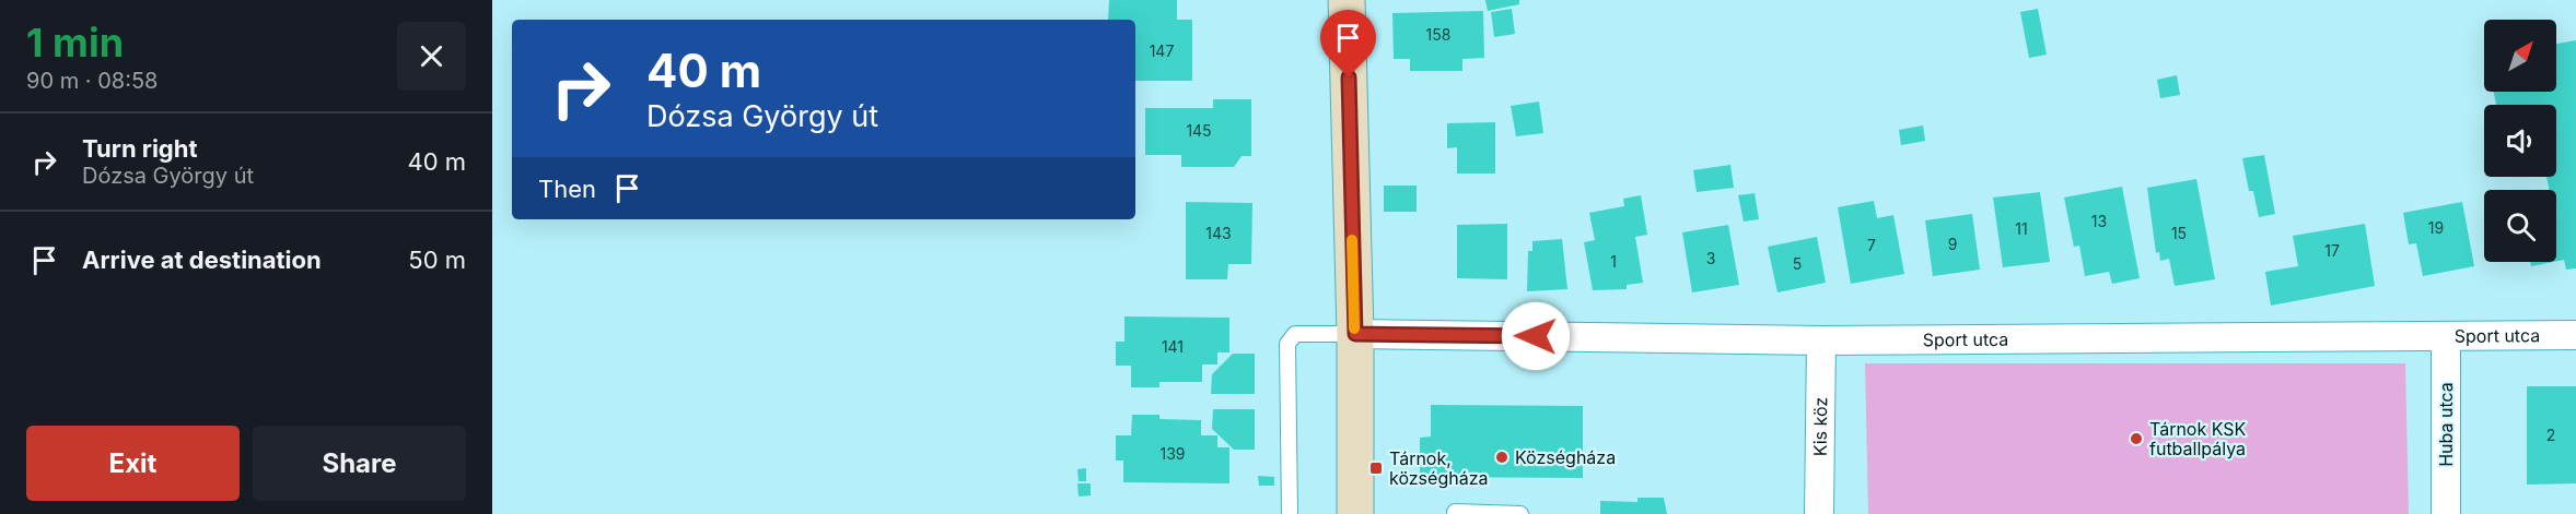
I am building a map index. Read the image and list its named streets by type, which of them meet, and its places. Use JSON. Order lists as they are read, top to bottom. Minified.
{"streets":{"street":["Sport utca","Huba utca","Kis köz"]},"crossings":[["Sport utca","Huba utca"],["Sport utca","Kis köz"]],"places":{"other":["Tárnok KSK futballpálya","Községháza"],"transit":["Tárnok, községháza"]},"house_numbers":["158","147","145","13","19","11","143","15","9","7","17","3","1","5","141","2","139"],"north":"top right","page":{"heading":["1 min","90 m · 08:58"],"turn":["40 m","Dózsa György út"],"list":[{"name":"Turn right","note":"Dózsa György út","value":"40 m"},{"name":"Arrive at destination","value":"50 m"}],"then":"Then","buttons":["Exit","Share"]}}
